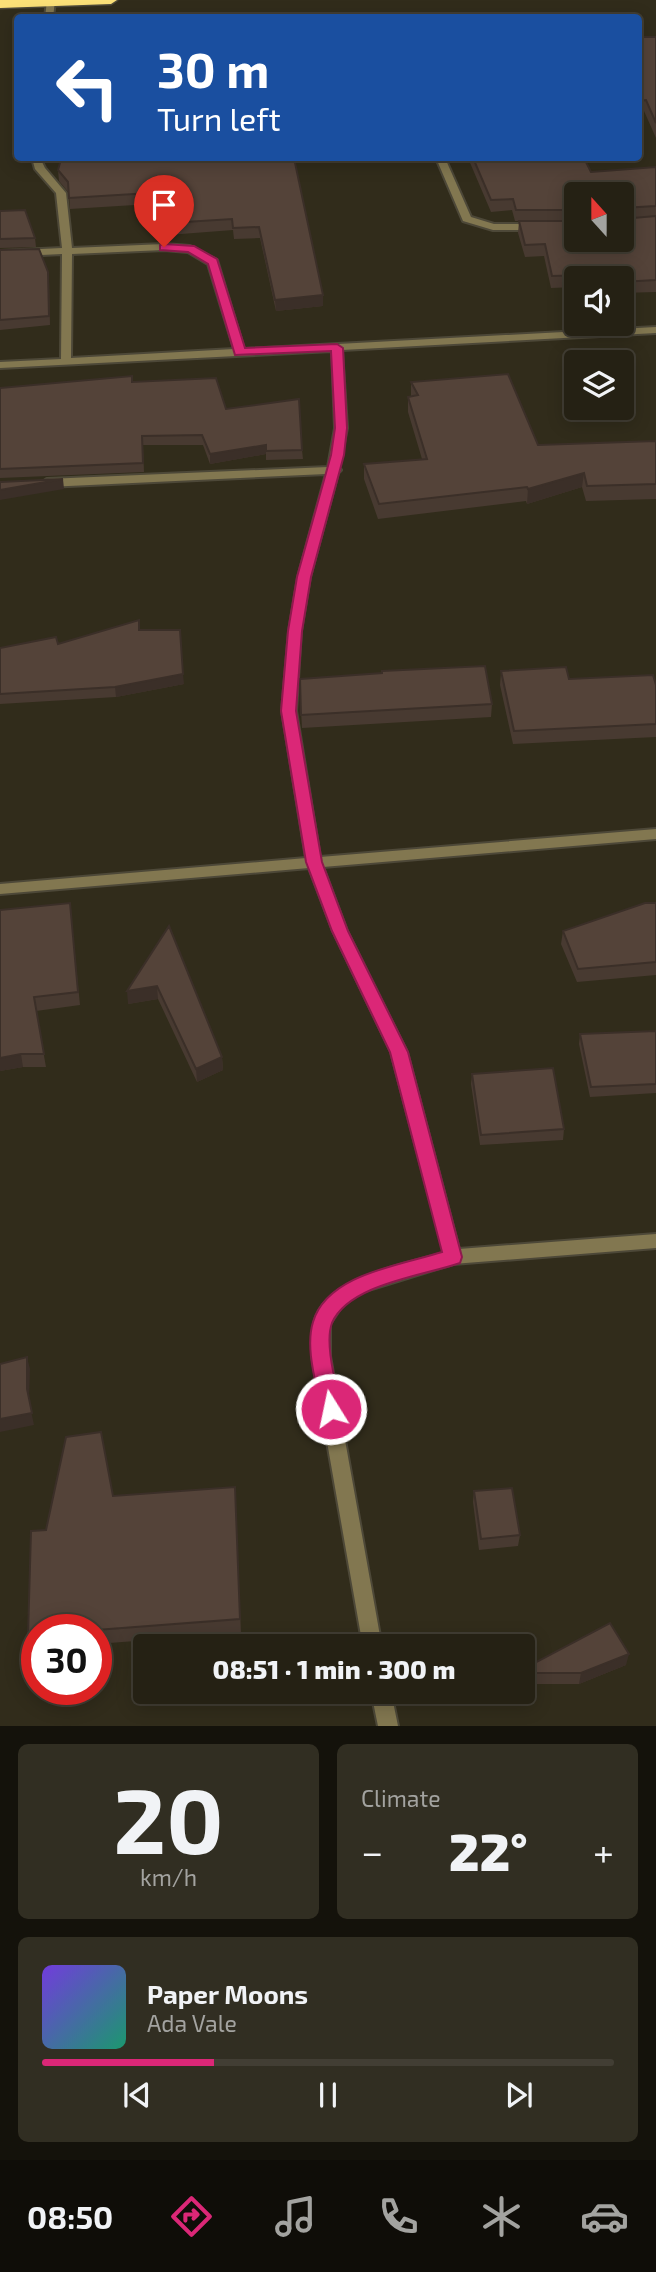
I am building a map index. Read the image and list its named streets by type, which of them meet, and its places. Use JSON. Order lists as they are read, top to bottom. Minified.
{"north":"top","page":{"turn":["30 m","Turn left"],"limit":"30","trip":"08:51 · 1 min · 300 m","tile":[["20","km/h"],"Climate"],"heat":["−","22°","+"],"song":["Paper Moons","Ada Vale"],"tabs":"08:50"}}
